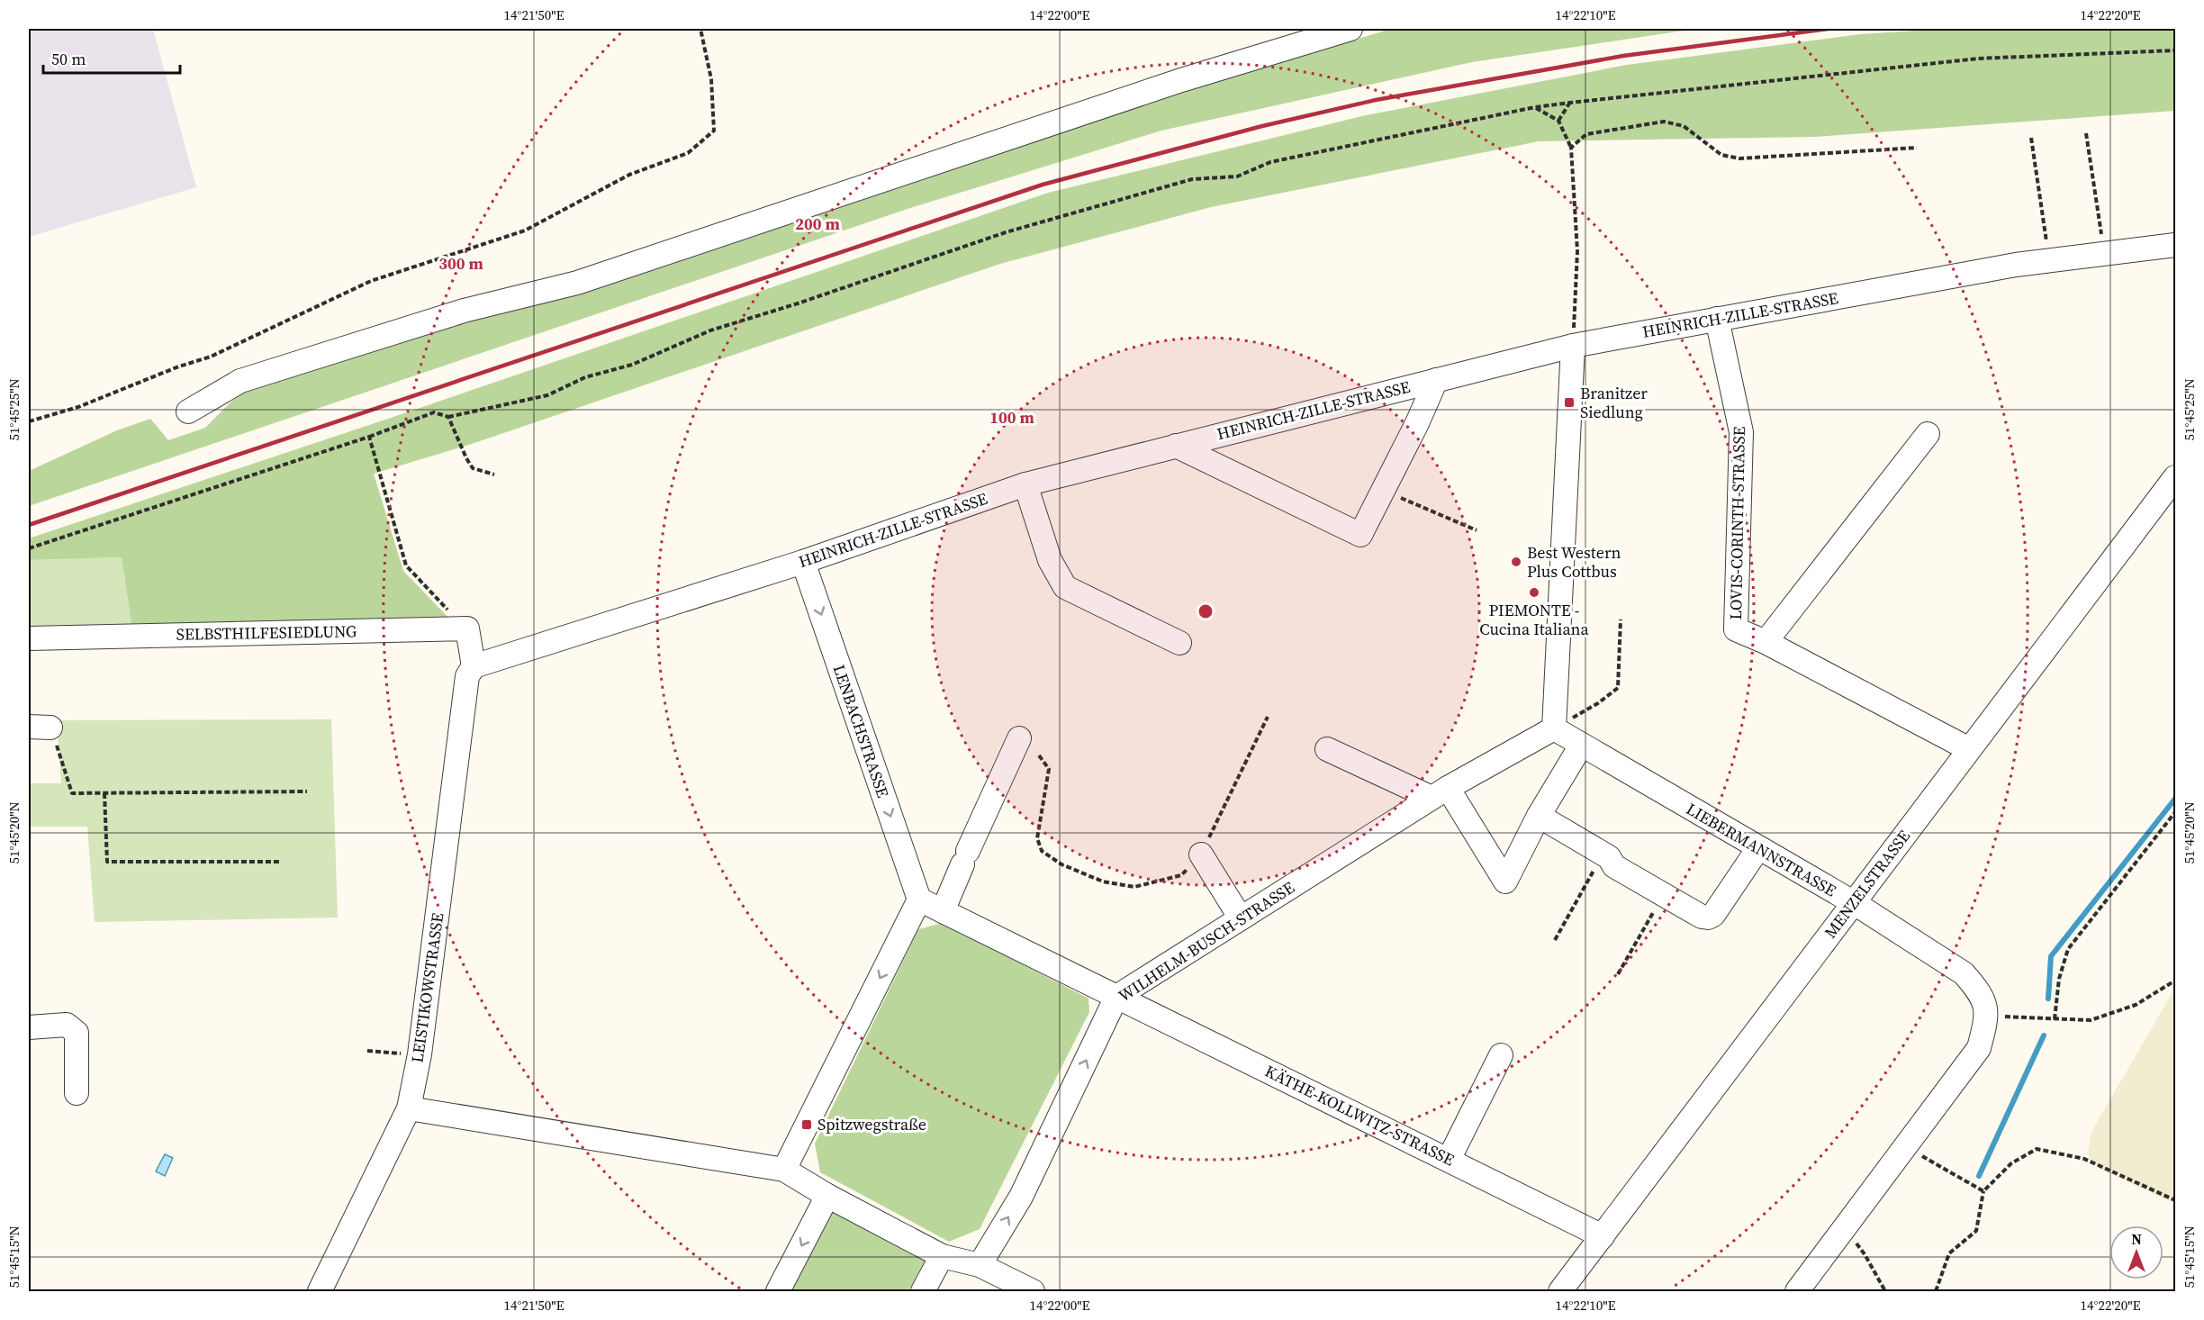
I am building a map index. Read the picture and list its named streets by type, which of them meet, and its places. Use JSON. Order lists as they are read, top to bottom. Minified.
{"streets":{"street":["HEINRICH-ZILLE-STRASSE","LOVIS-CORINTH-STRASSE","SELBSTHILFESIEDLUNG","LENBACHSTRASSE","LIEBERMANNSTRASSE","MENZELSTRASSE","WILHELM-BUSCH-STRASSE","LEISTIKOWSTRASSE","KÄTHE-KOLLWITZ-STRASSE"]},"crossings":[["HEINRICH-ZILLE-STRASSE","LOVIS-CORINTH-STRASSE"],["HEINRICH-ZILLE-STRASSE","LENBACHSTRASSE"],["HEINRICH-ZILLE-STRASSE","LEISTIKOWSTRASSE"],["LOVIS-CORINTH-STRASSE","MENZELSTRASSE"],["LIEBERMANNSTRASSE","MENZELSTRASSE"],["LIEBERMANNSTRASSE","WILHELM-BUSCH-STRASSE"],["MENZELSTRASSE","KÄTHE-KOLLWITZ-STRASSE"],["WILHELM-BUSCH-STRASSE","KÄTHE-KOLLWITZ-STRASSE"]],"one_way":["LENBACHSTRASSE","WILHELM-BUSCH-STRASSE"],"places":{"transit":["Branitzer Siedlung","Spitzwegstraße"],"other":["Best Western Plus Cottbus","PIEMONTE - Cucina Italiana"]},"scale_bar":"50 m","north":"top","coordinates":["14°21'50\"E","14°22'00\"E","14°22'10\"E","14°22'20\"E","51°45'25\"N","51°45'20\"N","51°45'15\"N"],"rings":["200 m","300 m","100 m"]}
